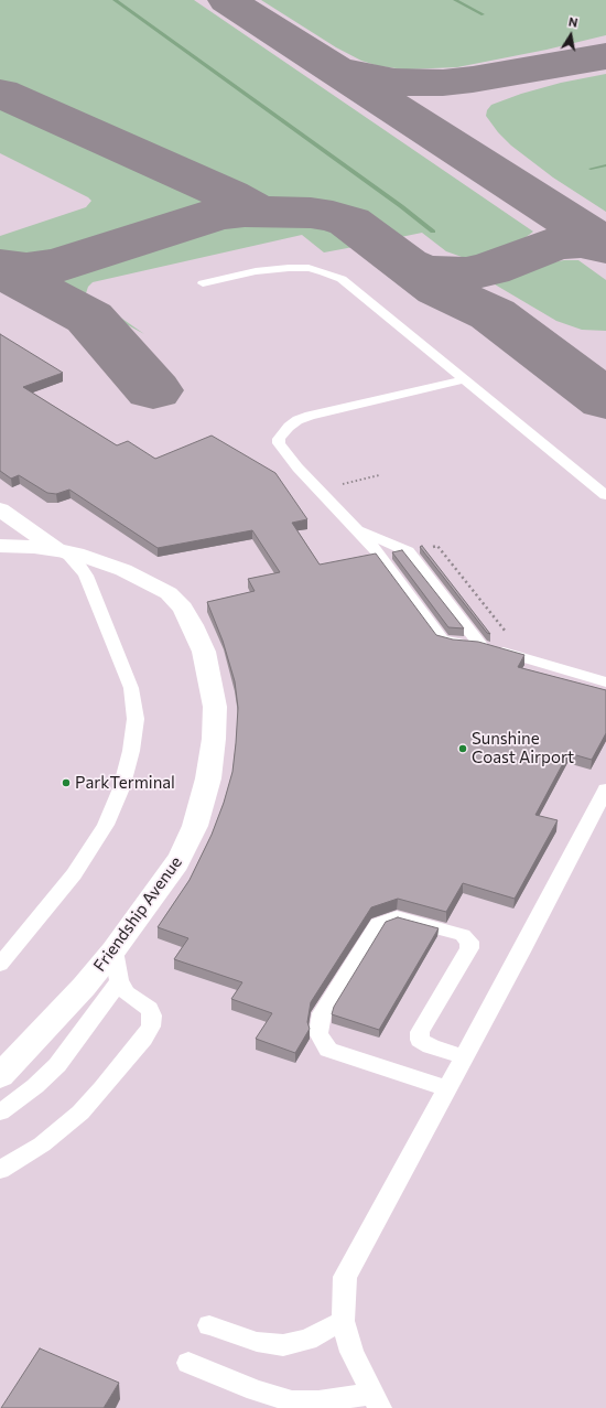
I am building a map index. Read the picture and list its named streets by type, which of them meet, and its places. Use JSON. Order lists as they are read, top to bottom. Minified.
{"streets":{"street":["Friendship Avenue"]},"places":["Sunshine Coast Airport","ParkTerminal"],"north":"top"}
